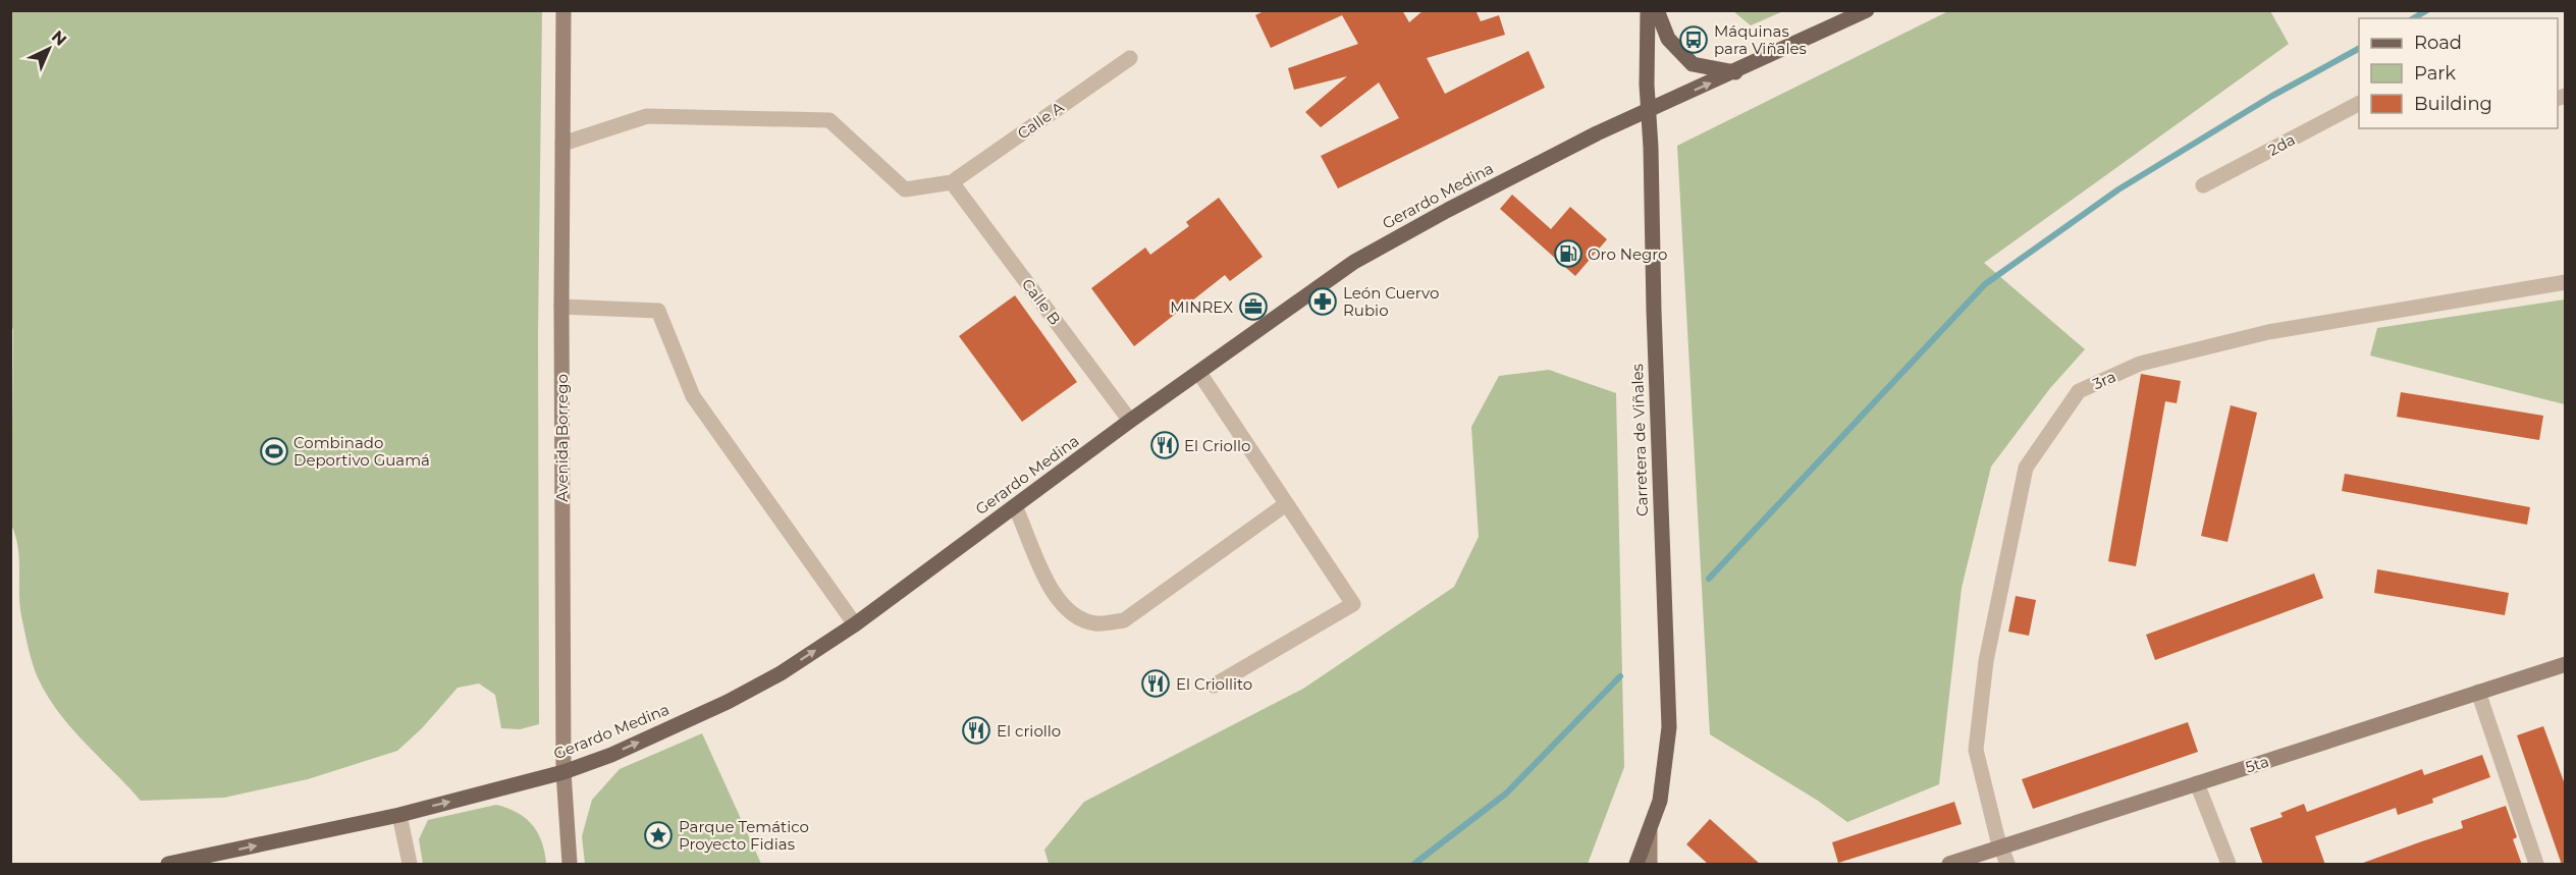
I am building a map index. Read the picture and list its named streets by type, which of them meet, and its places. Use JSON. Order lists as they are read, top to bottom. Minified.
{"streets":{"main road":["Gerardo Medina","Avenida Borrego","Carretera de Viñales","5ta"],"street":["Calle A","2da","Calle B","3ra"]},"crossings":[["Calle A","Calle B"],["Gerardo Medina","Calle B"],["Gerardo Medina","Avenida Borrego"],["Gerardo Medina","Carretera de Viñales"],["3ra","5ta"]],"one_way":["Gerardo Medina"],"places":{"bus stop":["Máquinas para Viñales"],"fuel station":["Oro Negro"],"pharmacy":["León Cuervo Rubio"],"office":["MINREX"],"restaurant":["El Criollo","El Criollito","El criollo"],"sports":["Combinado Deportivo Guamá"],"place":["Parque Temático Proyecto Fidias"]},"legend":["Road","Park","Building"],"north":"top right"}
